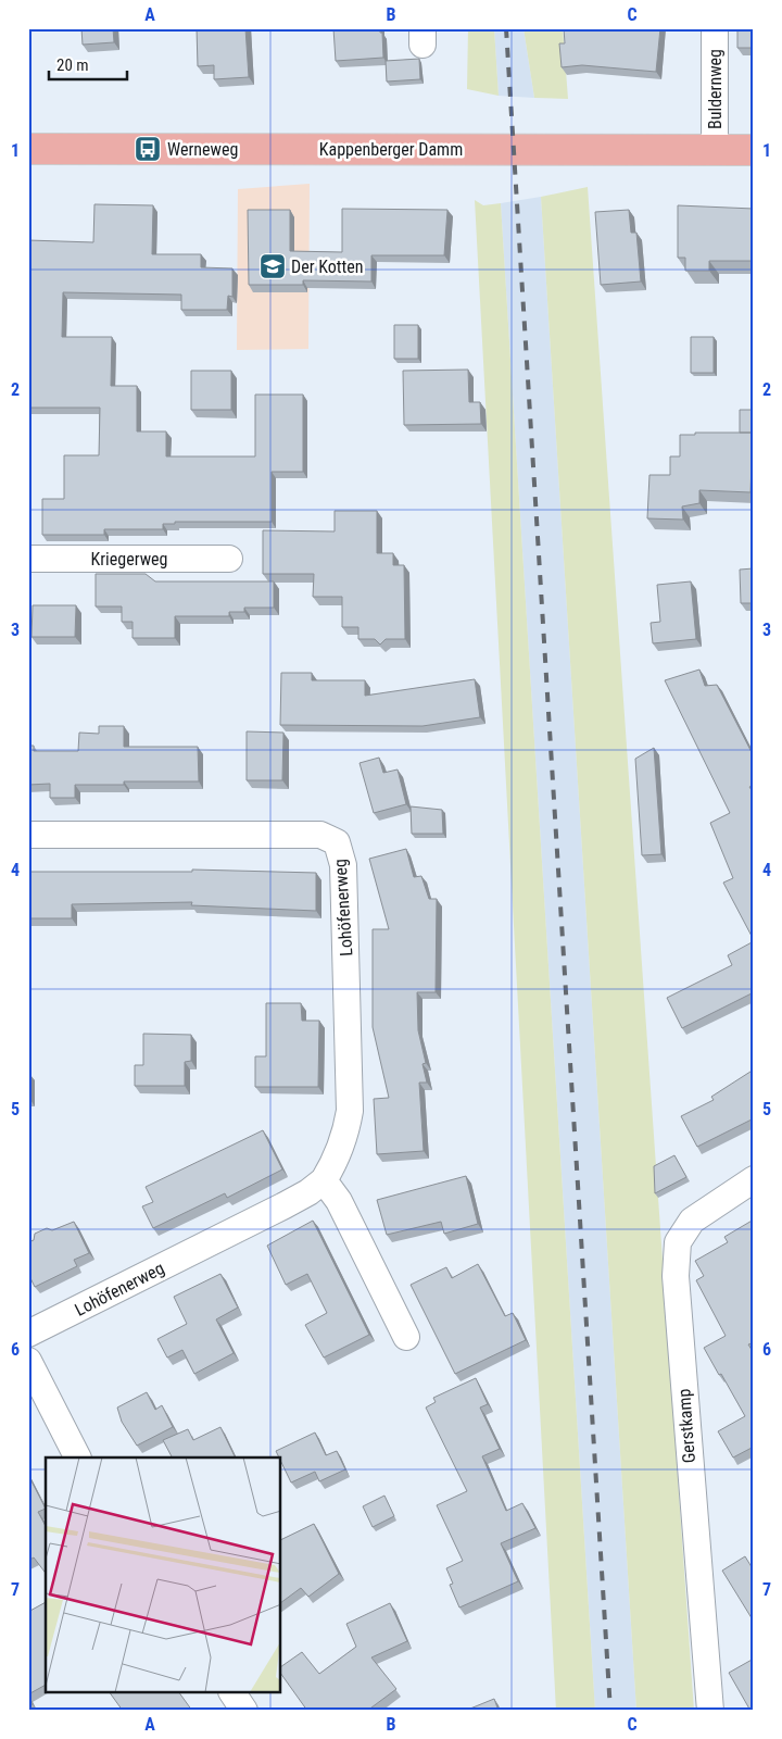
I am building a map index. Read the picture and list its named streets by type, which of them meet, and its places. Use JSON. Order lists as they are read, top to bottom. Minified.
{"streets":{"main road":["Kappenberger Damm"],"street":["Buldernweg","Kriegerweg","Lohöfenerweg","Gerstkamp"]},"crossings":[["Buldernweg","Kappenberger Damm"]],"places":{"bus stop":["Werneweg"],"school or university":["Der Kotten"]},"scale_bar":"20 m","grid":{"columns":["A","B","C"],"rows":["1","2","3","4","5","6","7"]}}
